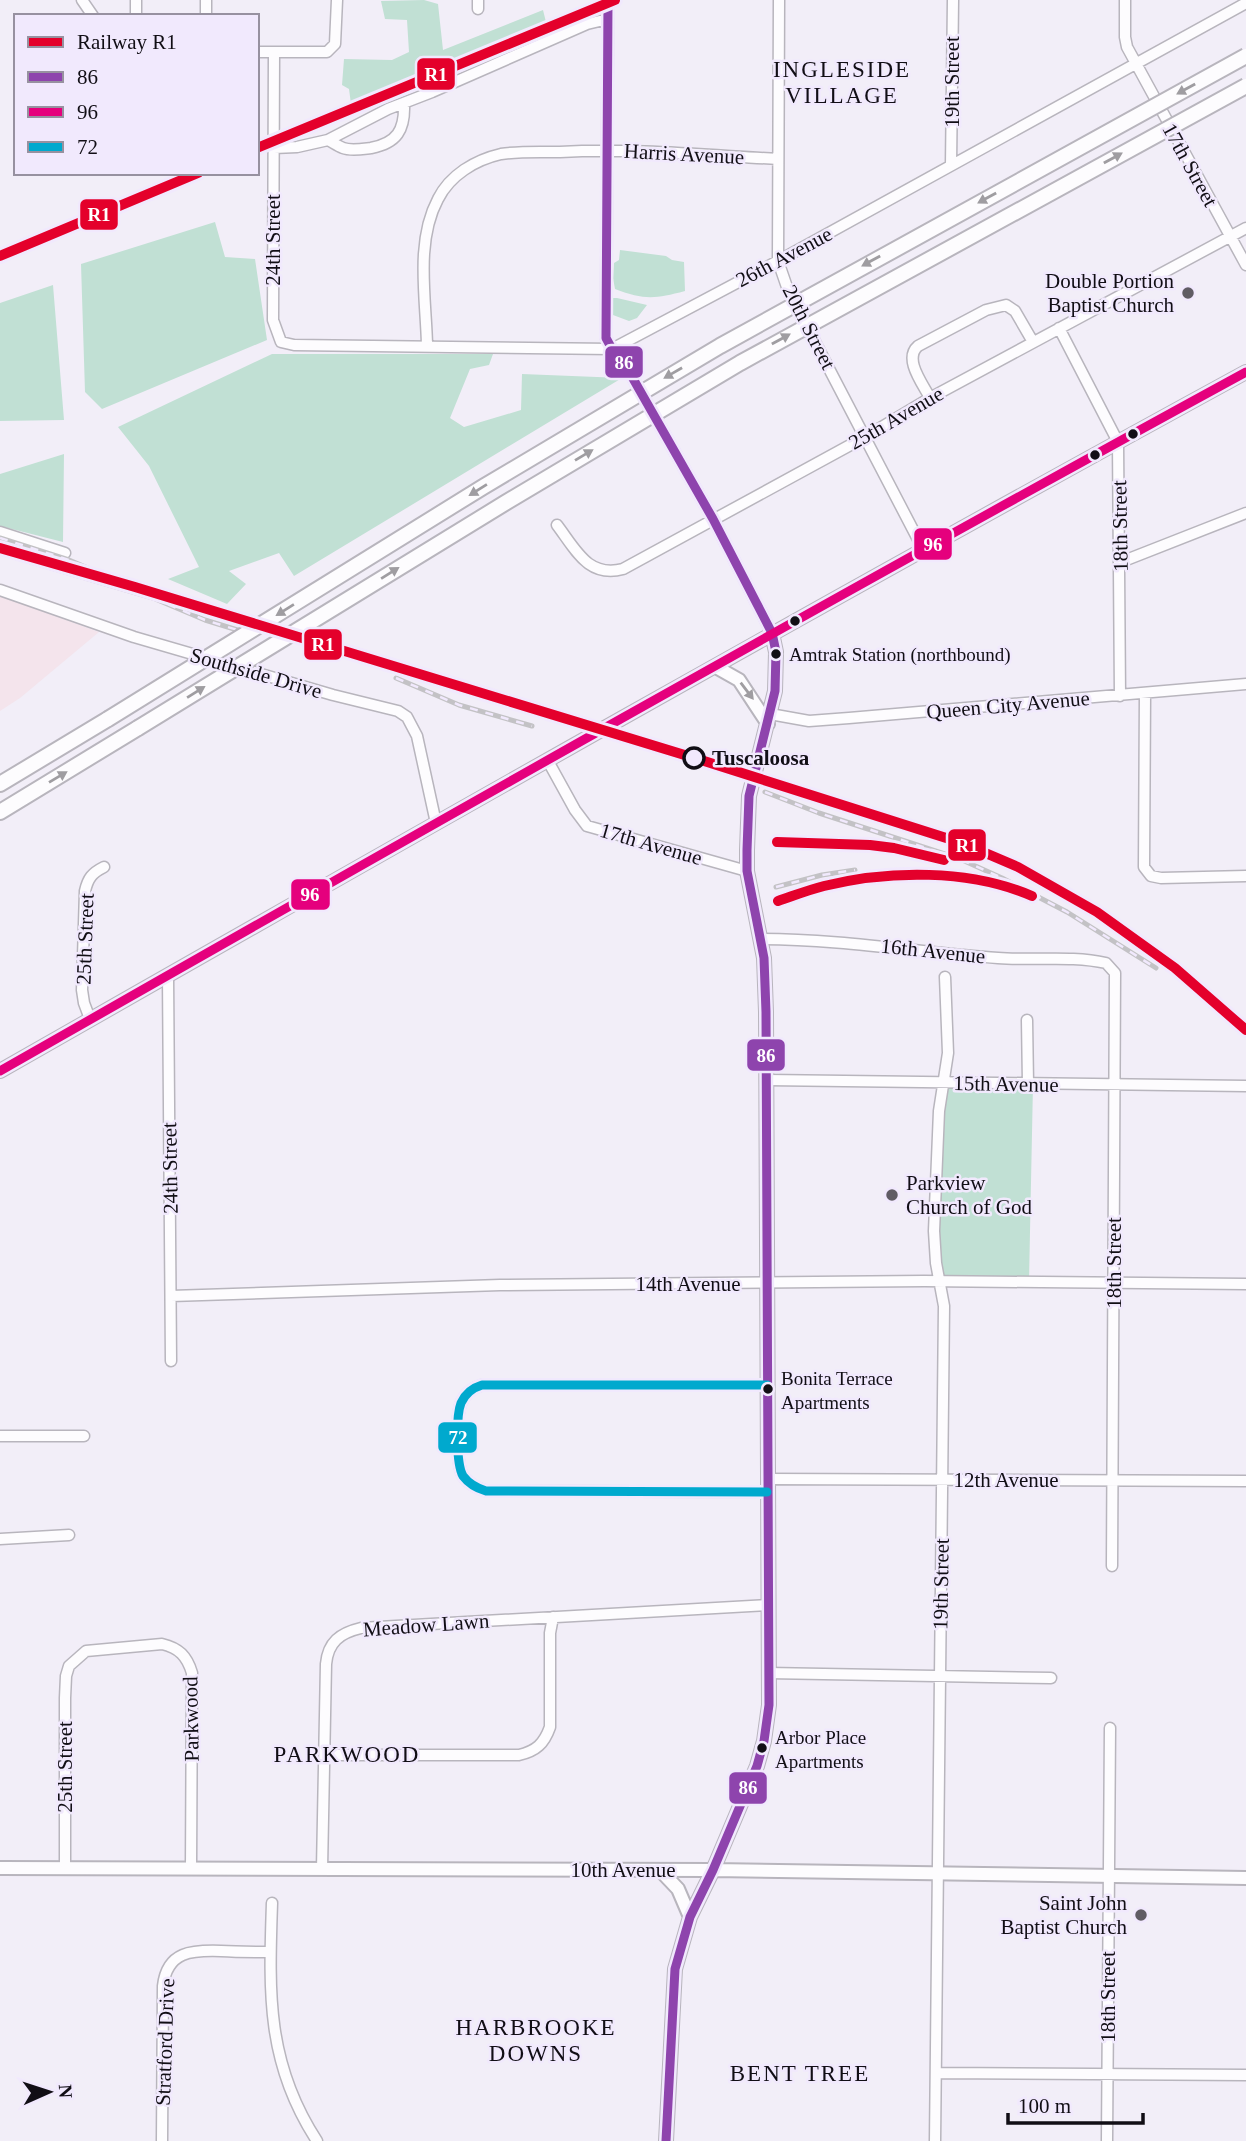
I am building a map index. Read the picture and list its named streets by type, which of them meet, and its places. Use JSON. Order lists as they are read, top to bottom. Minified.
{"streets":{"main road":["10th Avenue"],"street":["19th Street","Harris Avenue","17th Street","24th Street","26th Avenue","20th Street","25th Avenue","18th Street","Southside Drive","Queen City Avenue","17th Avenue","25th Street","16th Avenue","15th Avenue","14th Avenue","12th Avenue","Meadow Lawn","Parkwood","Stratford Drive"]},"crossings":[["19th Street","26th Avenue"],["19th Street","15th Avenue"],["19th Street","14th Avenue"],["19th Street","12th Avenue"],["19th Street","10th Avenue"],["Harris Avenue","26th Avenue"],["Harris Avenue","20th Street"],["17th Street","26th Avenue"],["17th Street","25th Avenue"],["24th Street","26th Avenue"],["24th Street","14th Avenue"],["26th Avenue","20th Street"],["20th Street","25th Avenue"],["25th Avenue","18th Street"],["18th Street","Queen City Avenue"],["18th Street","16th Avenue"],["18th Street","15th Avenue"],["18th Street","14th Avenue"],["18th Street","12th Avenue"],["18th Street","10th Avenue"],["25th Street","Parkwood"],["25th Street","10th Avenue"],["Meadow Lawn","10th Avenue"],["Parkwood","10th Avenue"]],"districts":["INGLESIDE VILLAGE","PARKWOOD","HARBROOKE DOWNS","BENT TREE"],"places":["Double Portion Baptist Church","Amtrak Station (northbound)","Tuscaloosa","Parkview Church of God","Bonita Terrace Apartments","Arbor Place Apartments","Saint John Baptist Church"],"lines":["rail line R1","transit line 86","transit line 96","transit line 72"],"legend":["Railway R1","86","96","72"],"scale_bar":"100 m","north":"right"}
